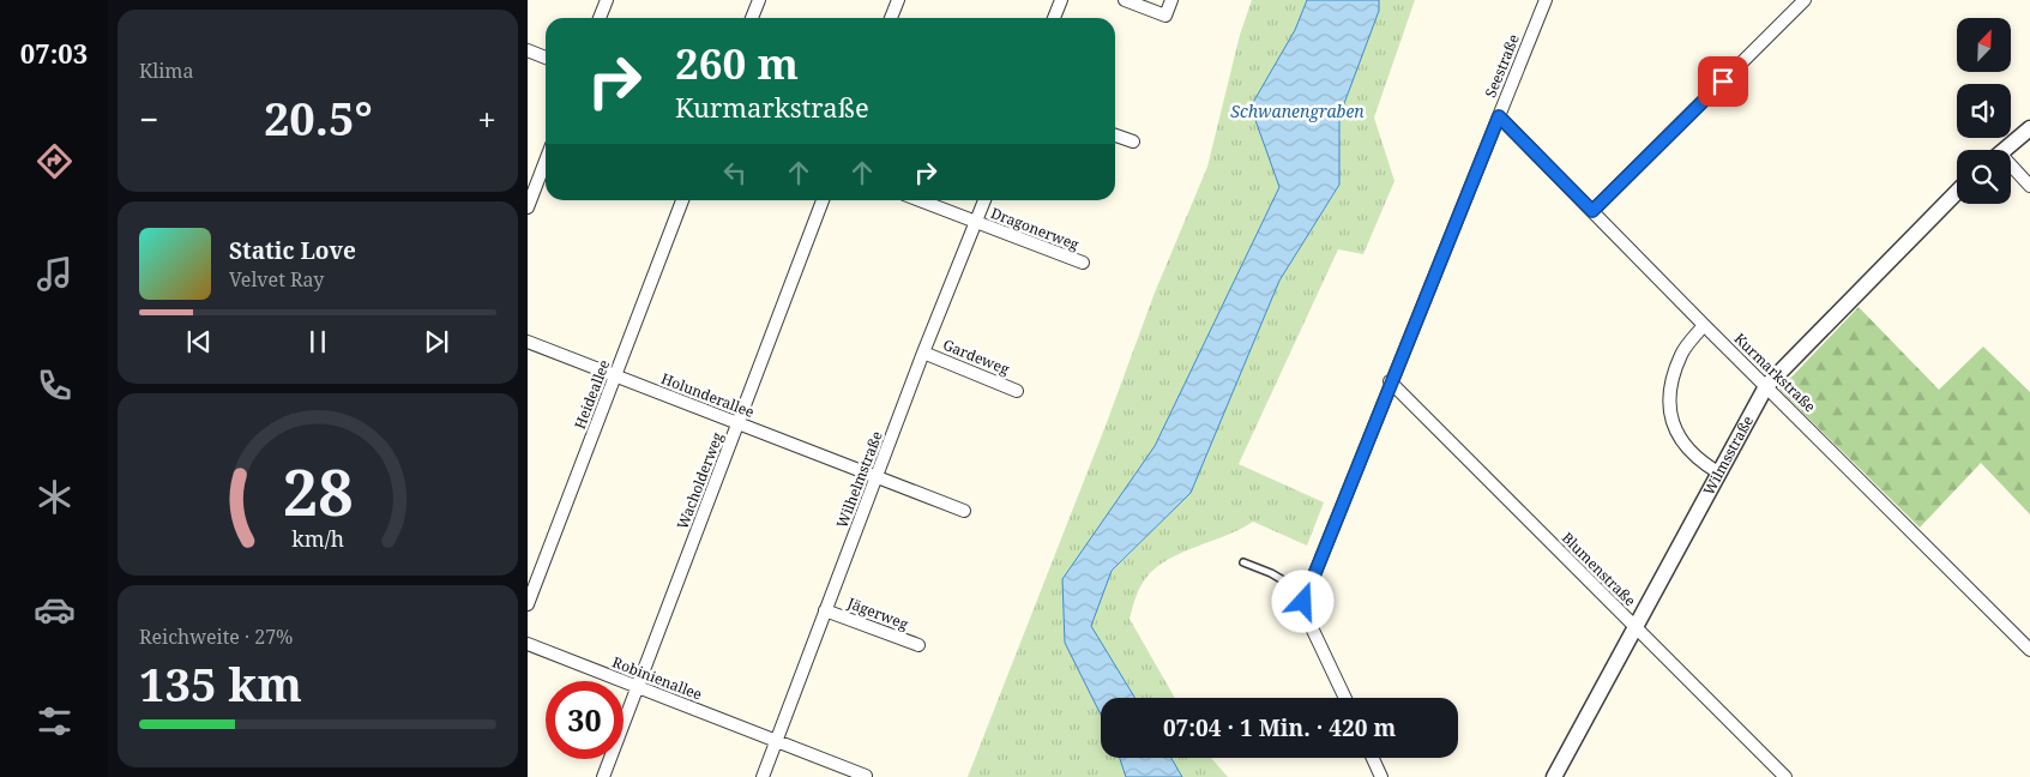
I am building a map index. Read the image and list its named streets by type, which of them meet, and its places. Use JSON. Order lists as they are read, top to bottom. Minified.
{"streets":{"street":["Seestraße","Dragonerweg","Gardeweg","Kurmarkstraße","Heideallee","Holunderallee","Wilmsstraße","Wilhelmstraße","Wacholderweg","Blumenstraße","Jägerweg","Robinienallee"]},"crossings":[["Seestraße","Kurmarkstraße"],["Seestraße","Blumenstraße"],["Dragonerweg","Wilhelmstraße"],["Gardeweg","Wilhelmstraße"],["Kurmarkstraße","Wilmsstraße"],["Heideallee","Holunderallee"],["Holunderallee","Wilhelmstraße"],["Holunderallee","Wacholderweg"],["Wilmsstraße","Blumenstraße"],["Wilhelmstraße","Jägerweg"],["Wilhelmstraße","Robinienallee"],["Wacholderweg","Robinienallee"]],"water":["Schwanengraben"],"north":"top right","page":{"tabs":"07:03","tile":["Klima",["Reichweite · 27%","135 km"]],"turn":["260 m","Kurmarkstraße"],"heat":["−","20.5°","+"],"song":["Static Love","Velvet Ray"],"limit":"30","trip":"07:04 · 1 Min. · 420 m","gauge":["28","km/h"]}}
